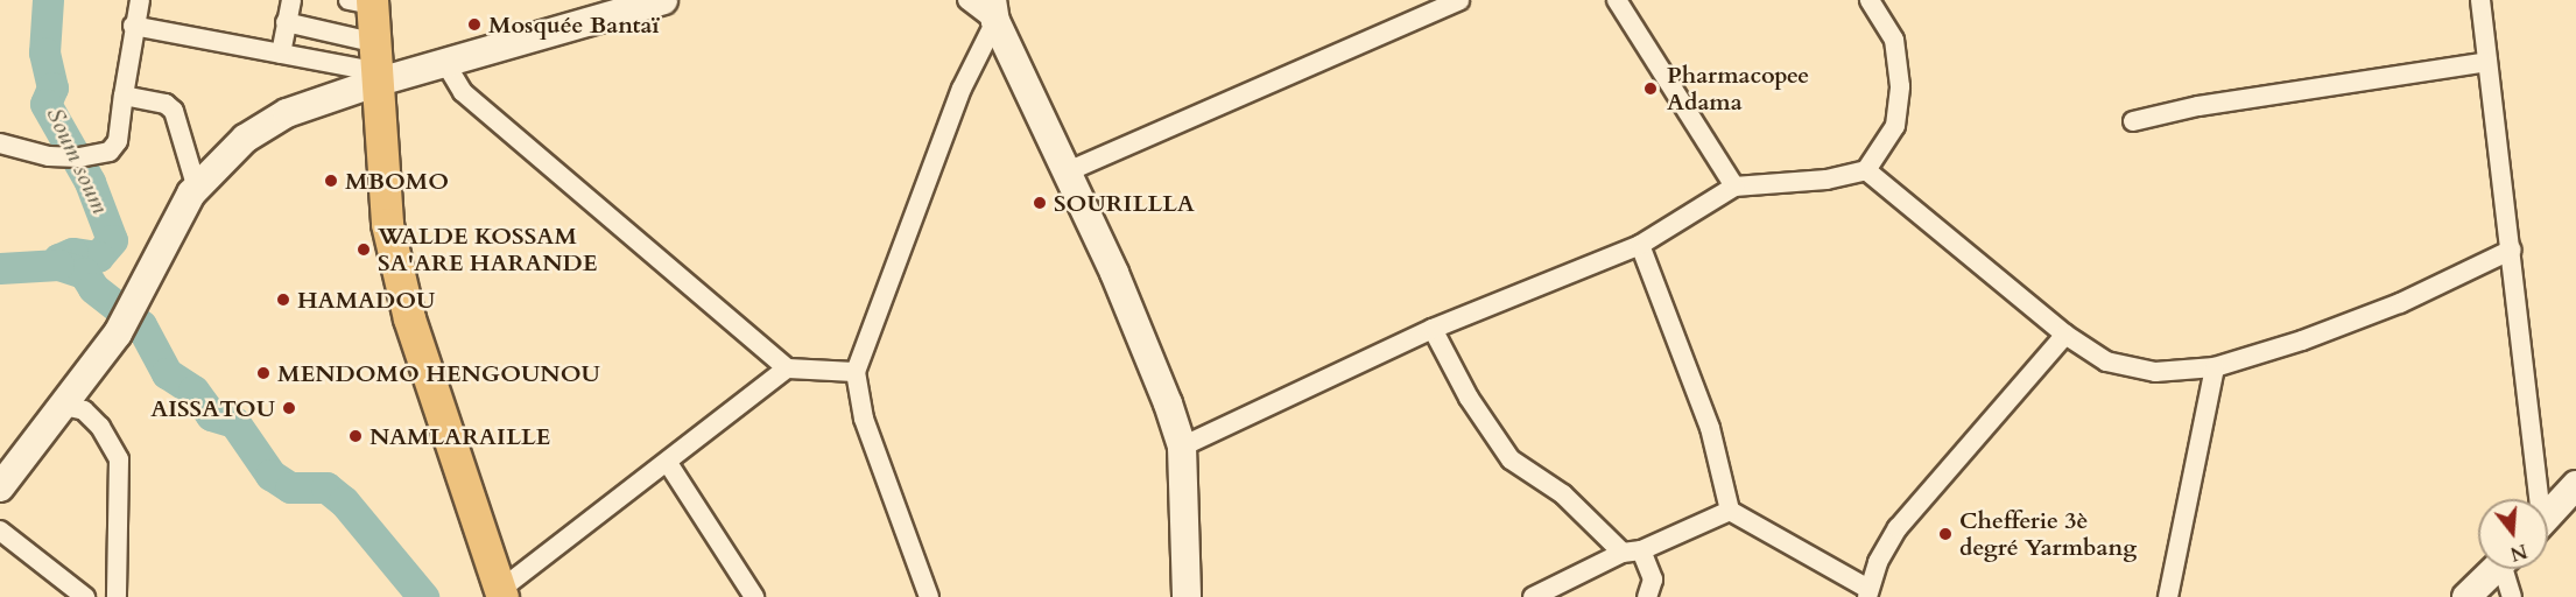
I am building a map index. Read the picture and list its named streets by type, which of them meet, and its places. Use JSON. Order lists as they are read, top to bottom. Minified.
{"water":["Soum soum"],"places":["Mosquée Bantaï","Pharmacopee Adama","MBOMO","SOURILLLA","WALDE KOSSAM SA'ARE HARANDE","HAMADOU","MENDOMO HENGOUNOU","AISSATOU","NAMLARAILLE","Chefferie 3è degré Yarmbang"],"north":"bottom"}
